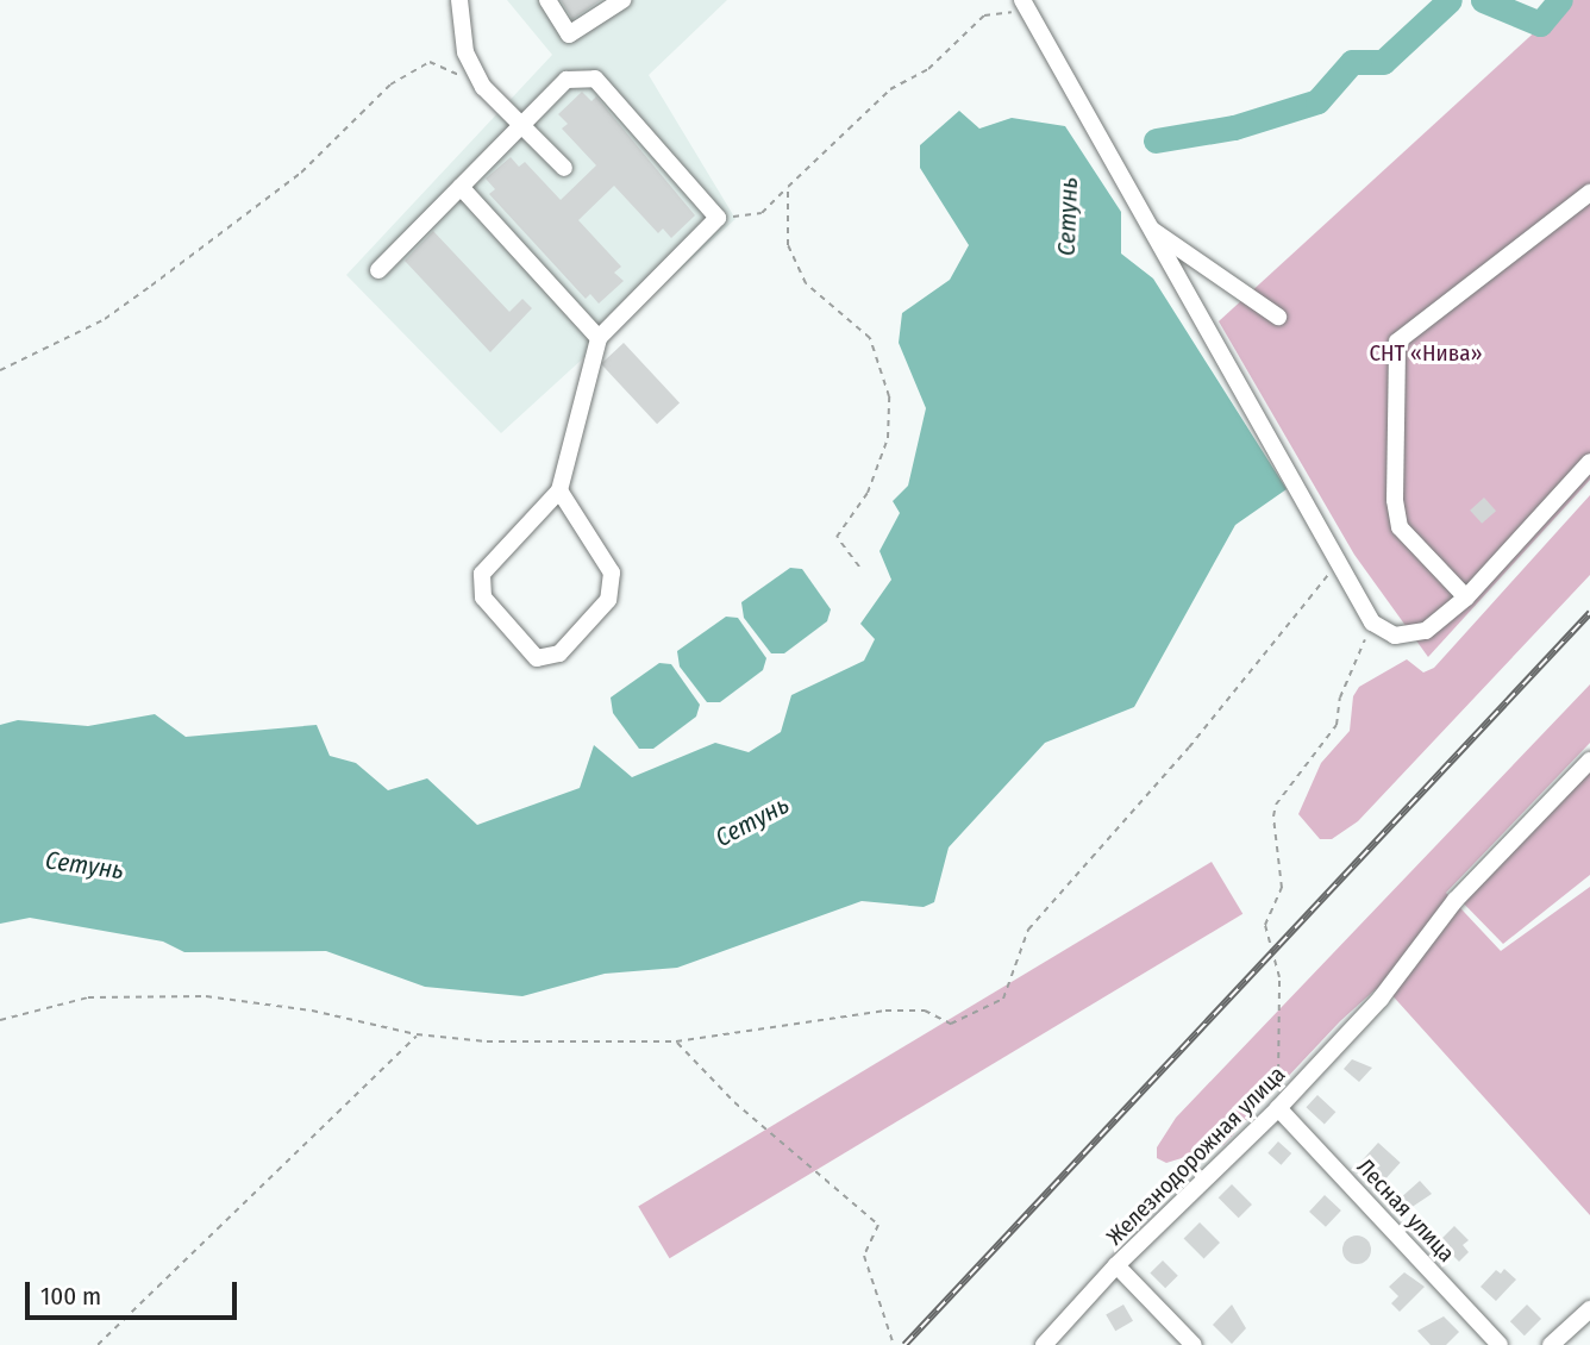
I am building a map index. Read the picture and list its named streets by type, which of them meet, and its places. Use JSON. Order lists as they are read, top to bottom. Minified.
{"streets":{"street":["Железнодорожная улица","Лесная улица"]},"crossings":[["Железнодорожная улица","Лесная улица"]],"water":["Сетунь"],"parks":["СНТ «Нива»"],"scale_bar":"100 m"}
